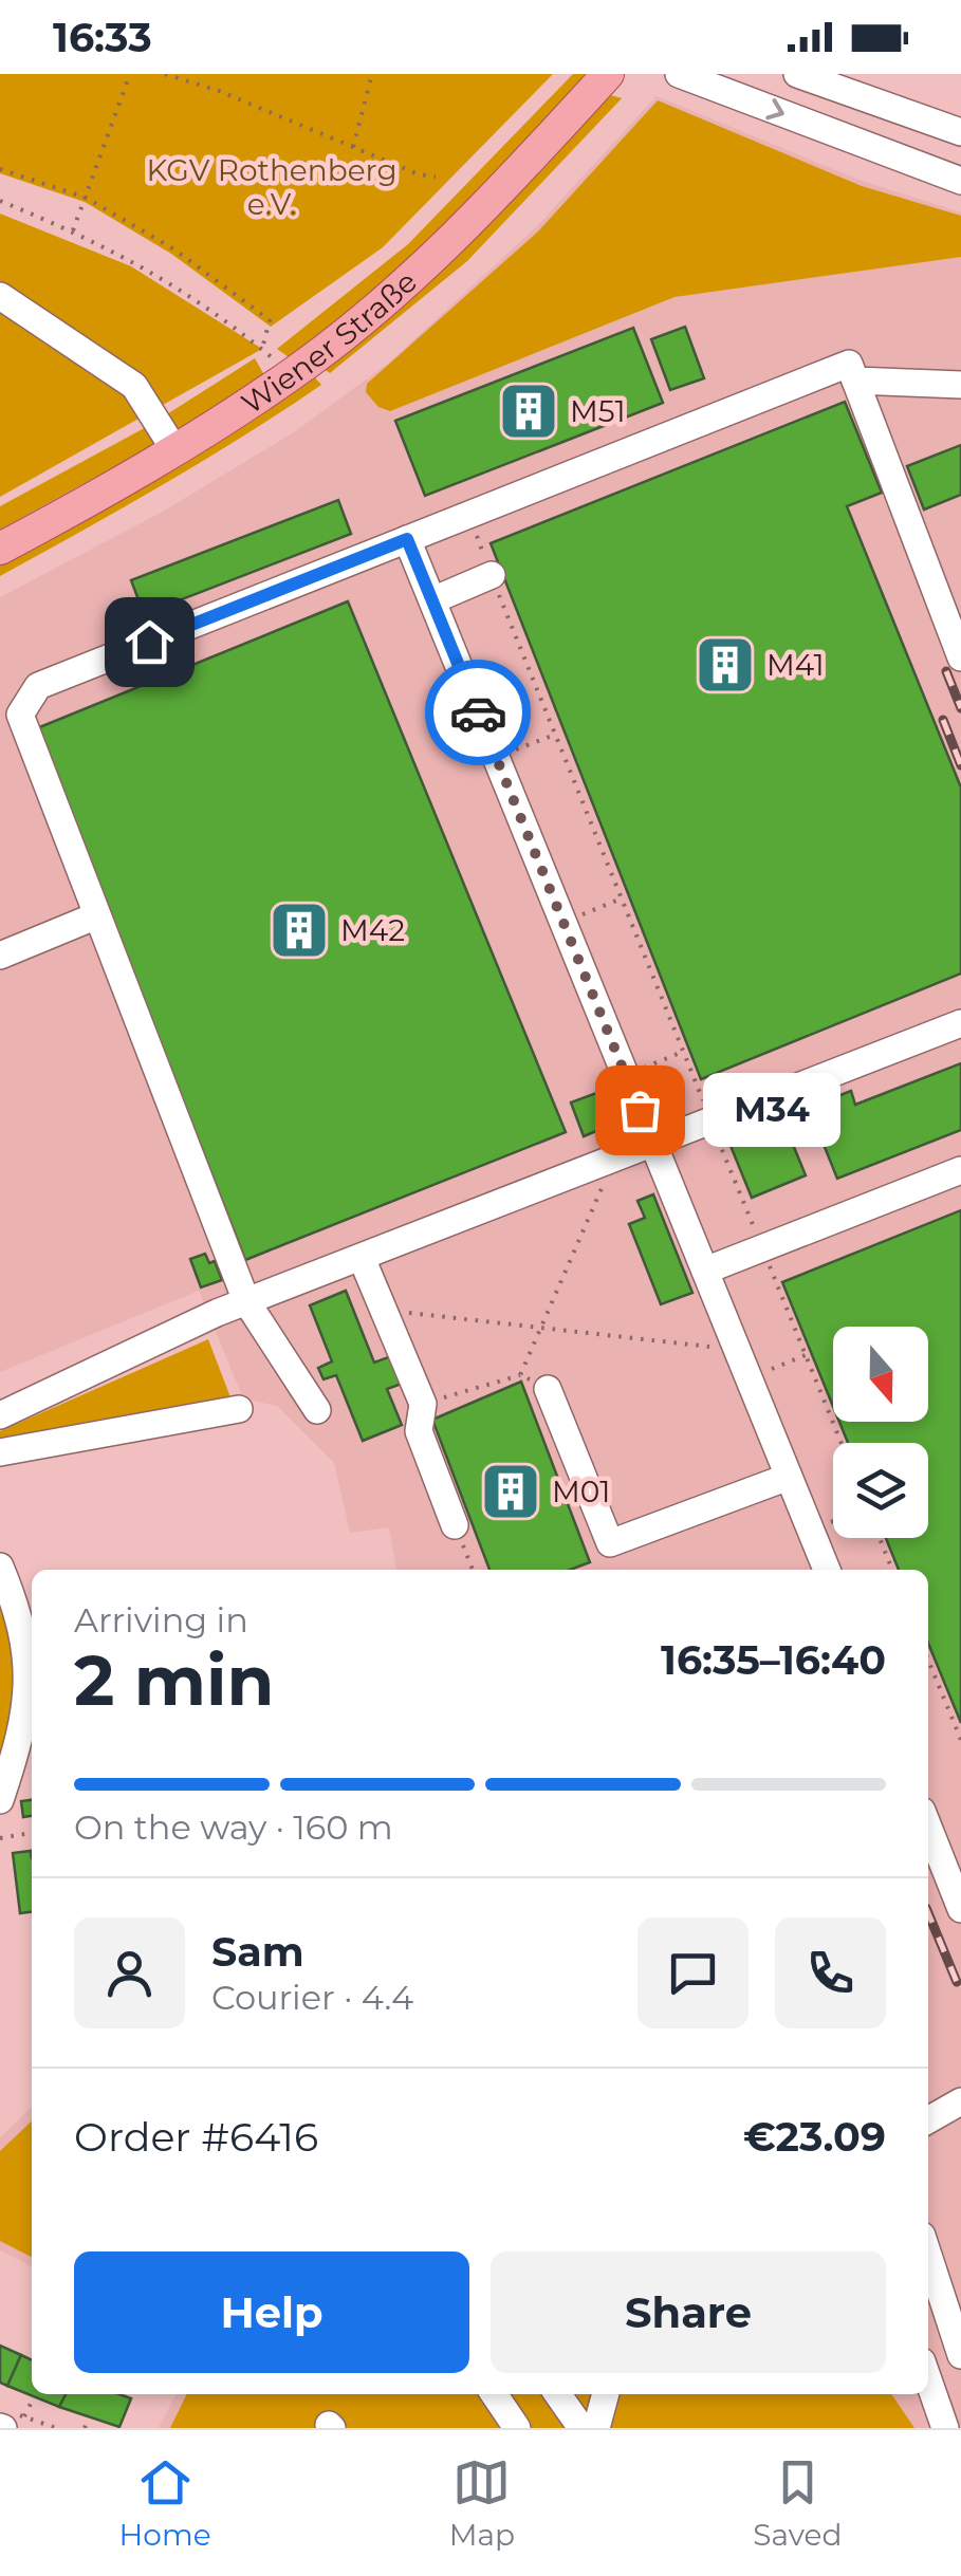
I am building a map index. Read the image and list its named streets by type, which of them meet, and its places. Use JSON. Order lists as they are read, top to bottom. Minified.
{"streets":{"main road":["Wiener Straße"]},"parks":["KGV Rothenberg e.V."],"places":{"building":["M51","M41","M42","M01"],"other":["M34"]},"north":"bottom","page":{"status":"16:33","bubble":"M34","heading":["2 min","Arriving in","16:35–16:40"],"panel":["Sam","Courier · 4.4","Order #6416","€23.09"],"bar":"On the way · 160 m","buttons":["Help","Share"],"tabs":["Home","Map","Saved"]}}
